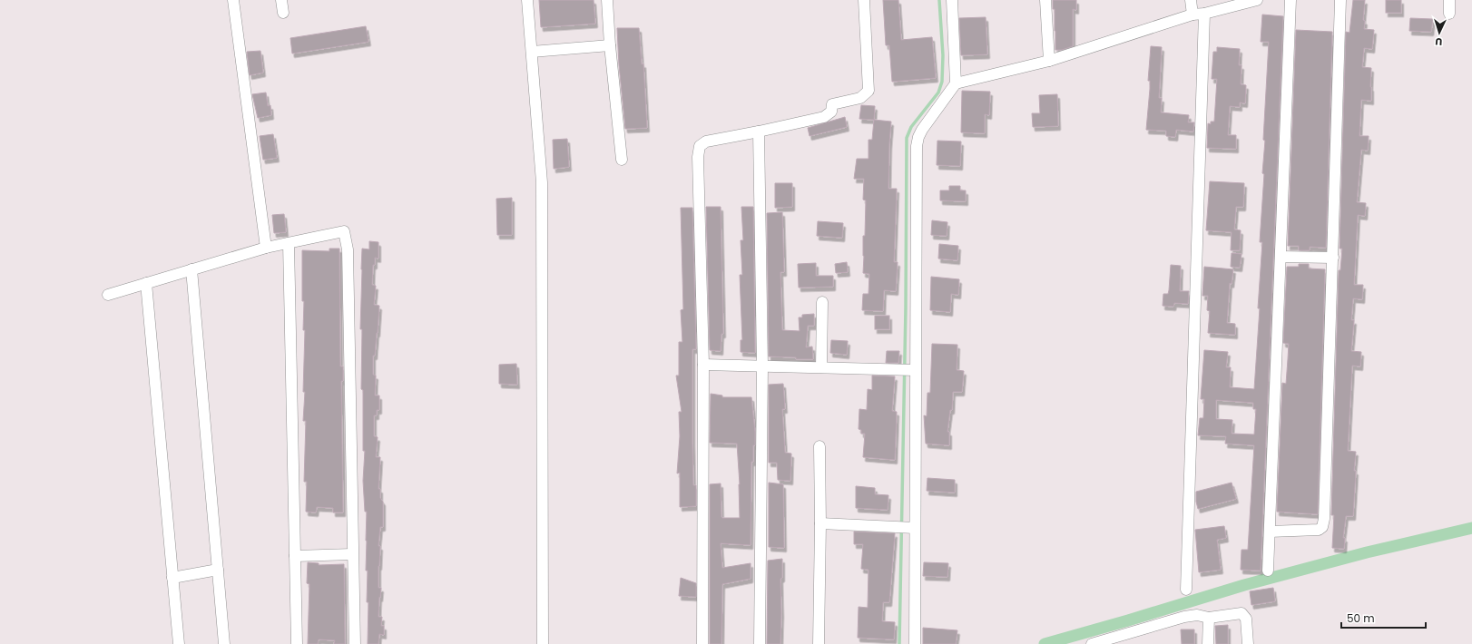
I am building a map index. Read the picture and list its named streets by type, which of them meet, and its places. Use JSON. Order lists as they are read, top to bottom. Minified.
{"scale_bar":"50 m","north":"bottom"}
